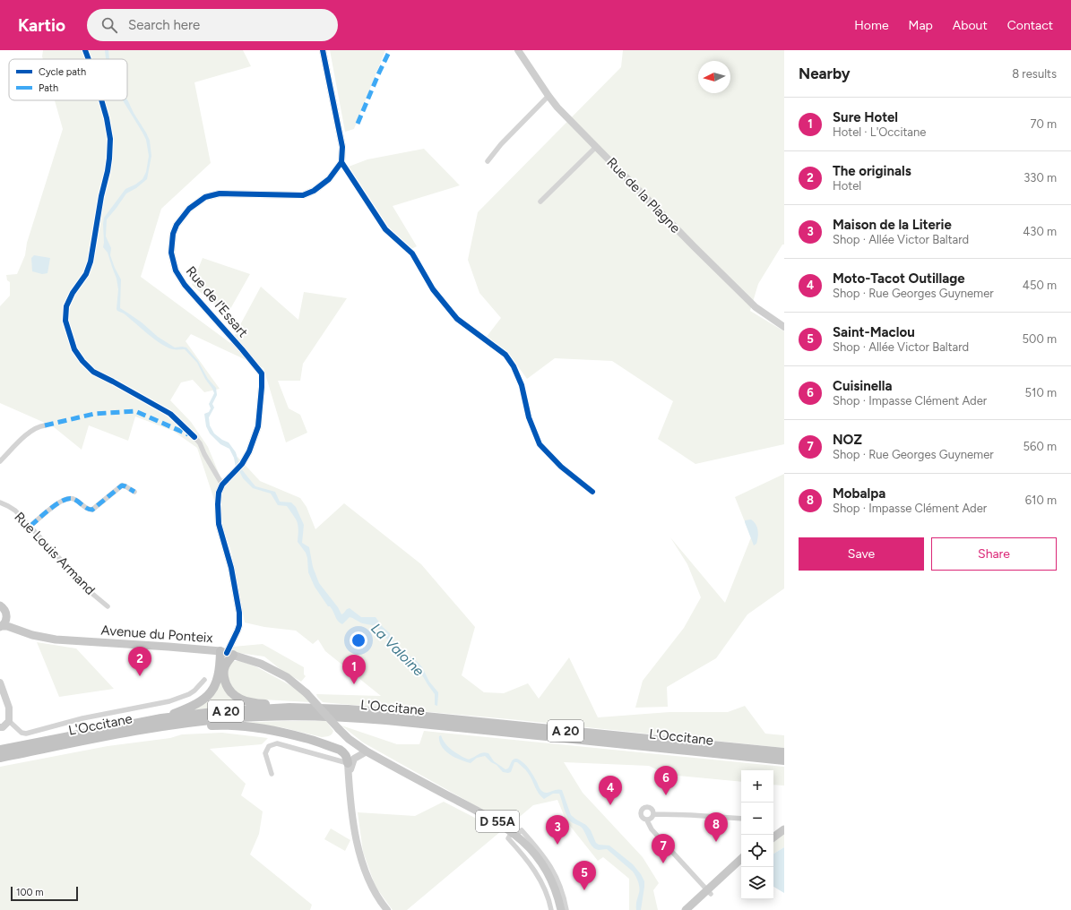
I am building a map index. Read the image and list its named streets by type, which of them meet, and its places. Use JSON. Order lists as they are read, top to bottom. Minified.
{"streets":{"highway":["L'Occitane","A 20"],"main road":["Avenue du Ponteix","D 55A"],"street":["Rue de la Plagne","Rue de l'Essart","Rue Louis Armand"]},"crossings":[["Rue de l'Essart","Avenue du Ponteix"],["Avenue du Ponteix","D 55A"]],"water":["La Valoine"],"legend":["Cycle path","Path"],"scale_bar":"100 m","north":"left","page":{"header":"Kartio","search":"Search here","nav":["Home","Map","About","Contact"],"heading":["Nearby","8 results"],"list":[{"mark":"1","name":"Sure Hotel","note":"Hotel · L'Occitane","value":"70 m"},{"mark":"2","name":"The originals","note":"Hotel","value":"330 m"},{"mark":"3","name":"Maison de la Literie","note":"Shop · Allée Victor Baltard","value":"430 m"},{"mark":"4","name":"Moto-Tacot Outillage","note":"Shop · Rue Georges Guynemer","value":"450 m"},{"mark":"5","name":"Saint-Maclou","note":"Shop · Allée Victor Baltard","value":"500 m"},{"mark":"6","name":"Cuisinella","note":"Shop · Impasse Clément Ader","value":"510 m"},{"mark":"7","name":"NOZ","note":"Shop · Rue Georges Guynemer","value":"560 m"},{"mark":"8","name":"Mobalpa","note":"Shop · Impasse Clément Ader","value":"610 m"}],"buttons":["Save","Share"],"pins":["2","1","6","4","8","3","7","5"],"map_buttons":["+","−"],"scale":"100 m"}}
